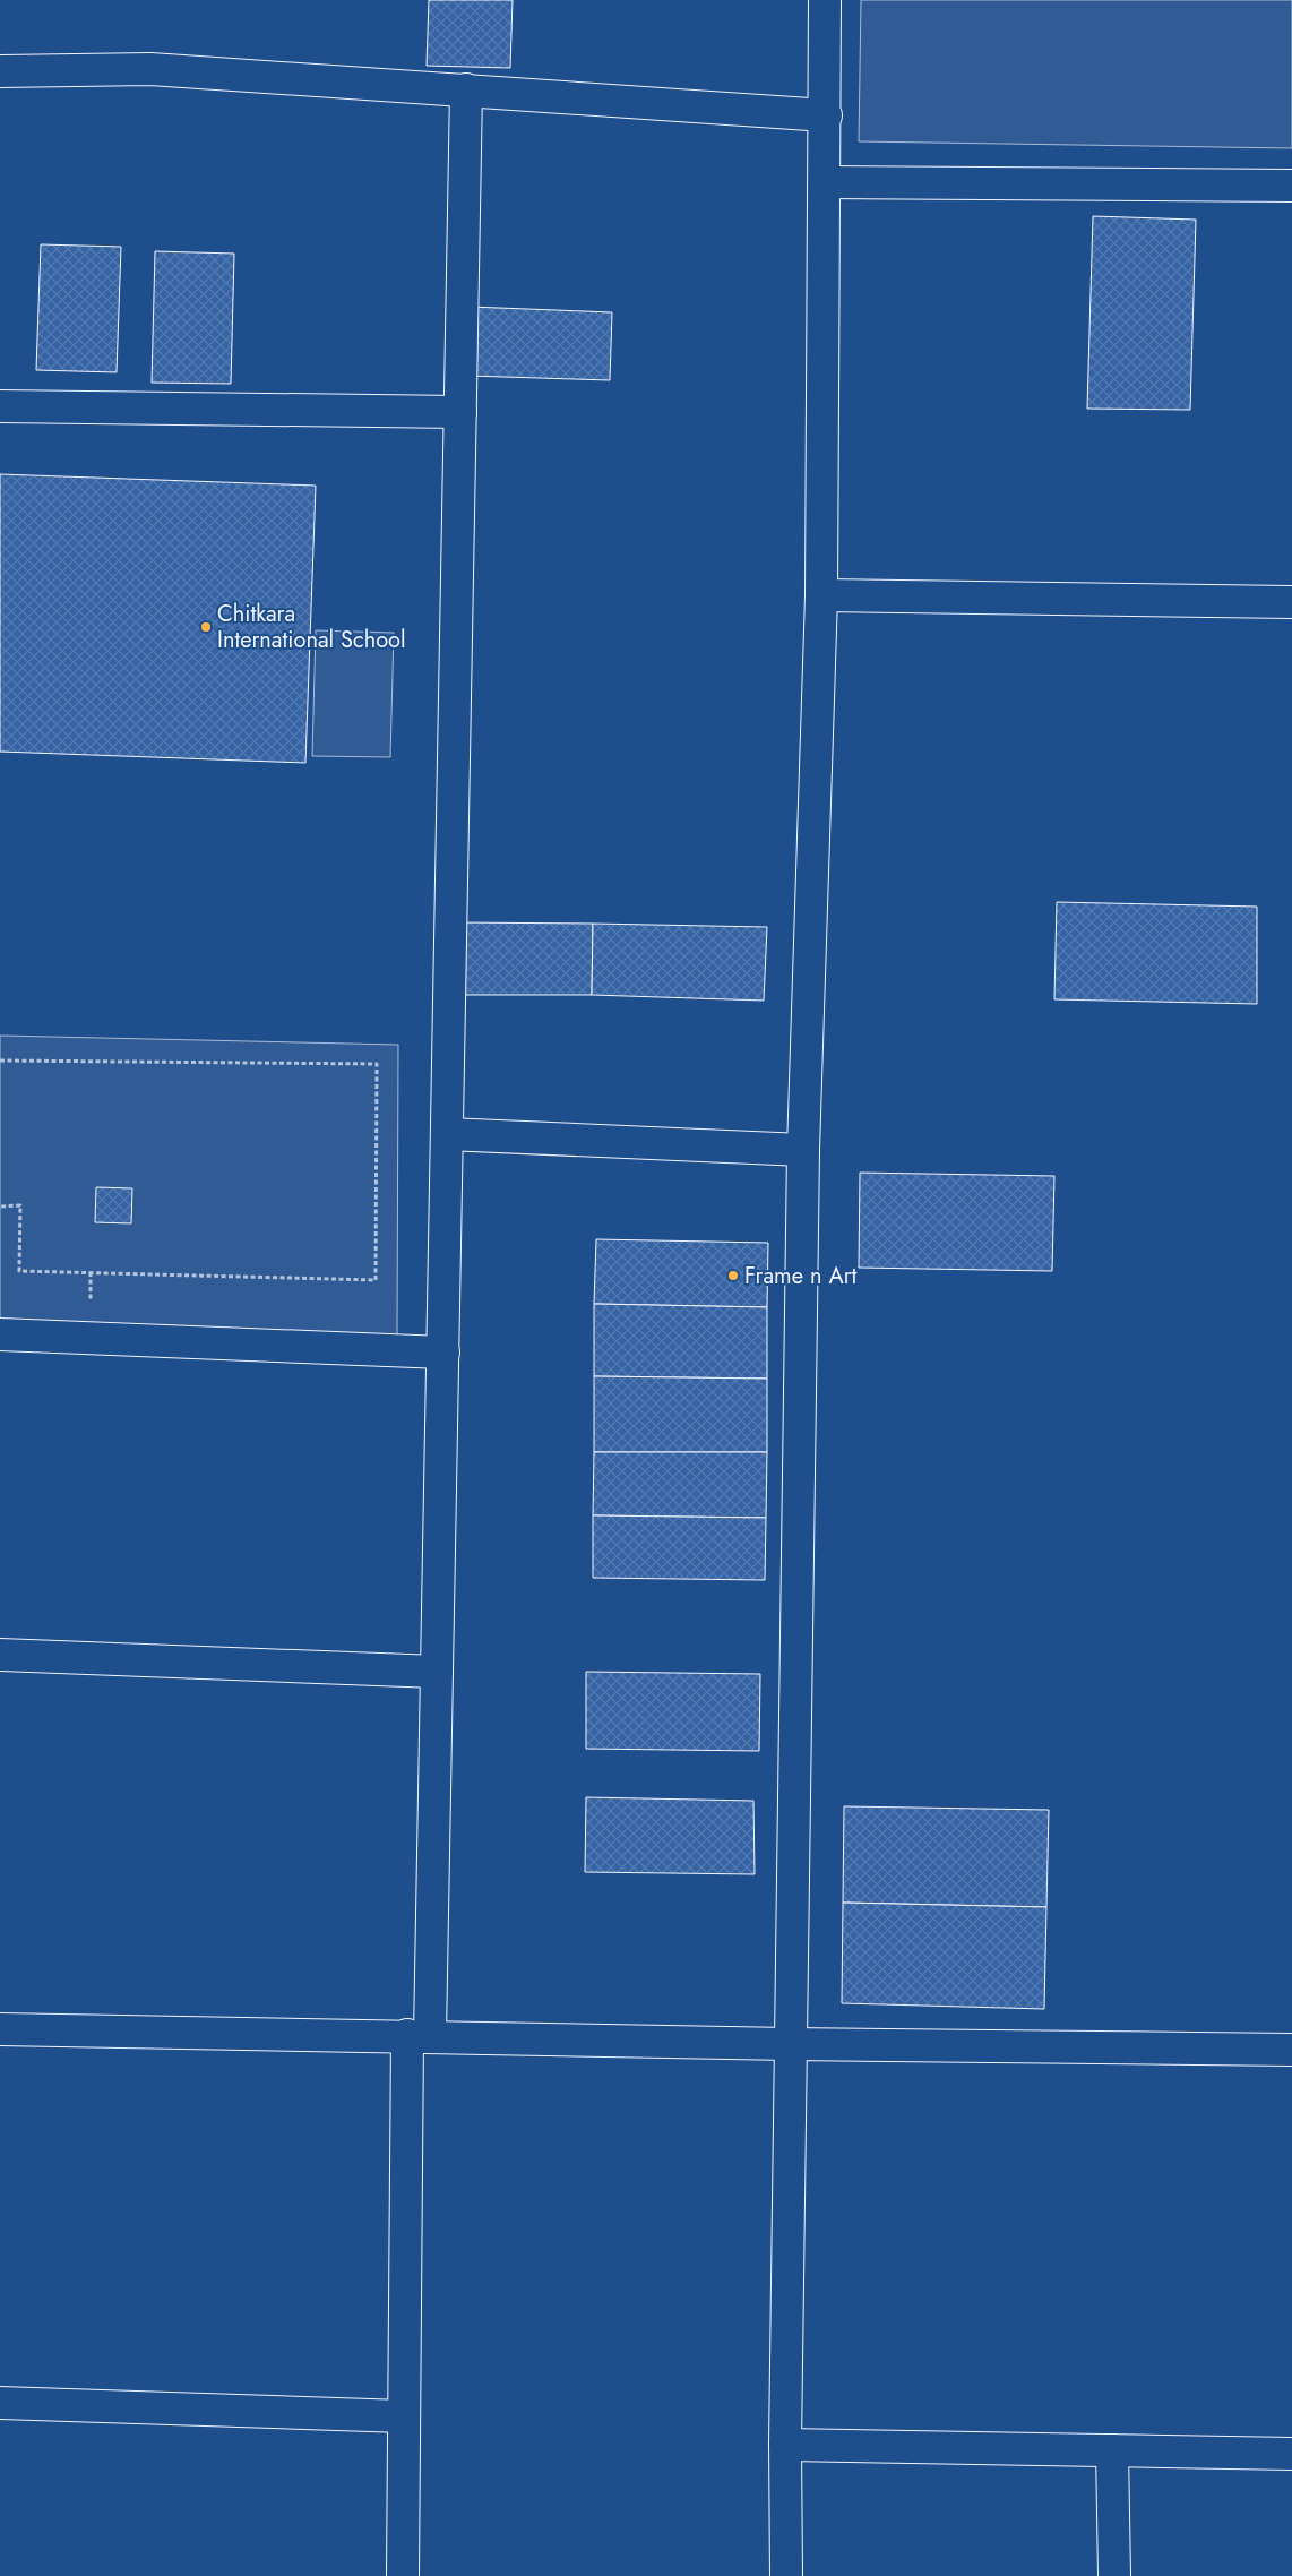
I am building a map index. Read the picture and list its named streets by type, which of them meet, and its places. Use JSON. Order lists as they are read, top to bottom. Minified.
{"places":["Chitkara International School","Frame n Art"]}
